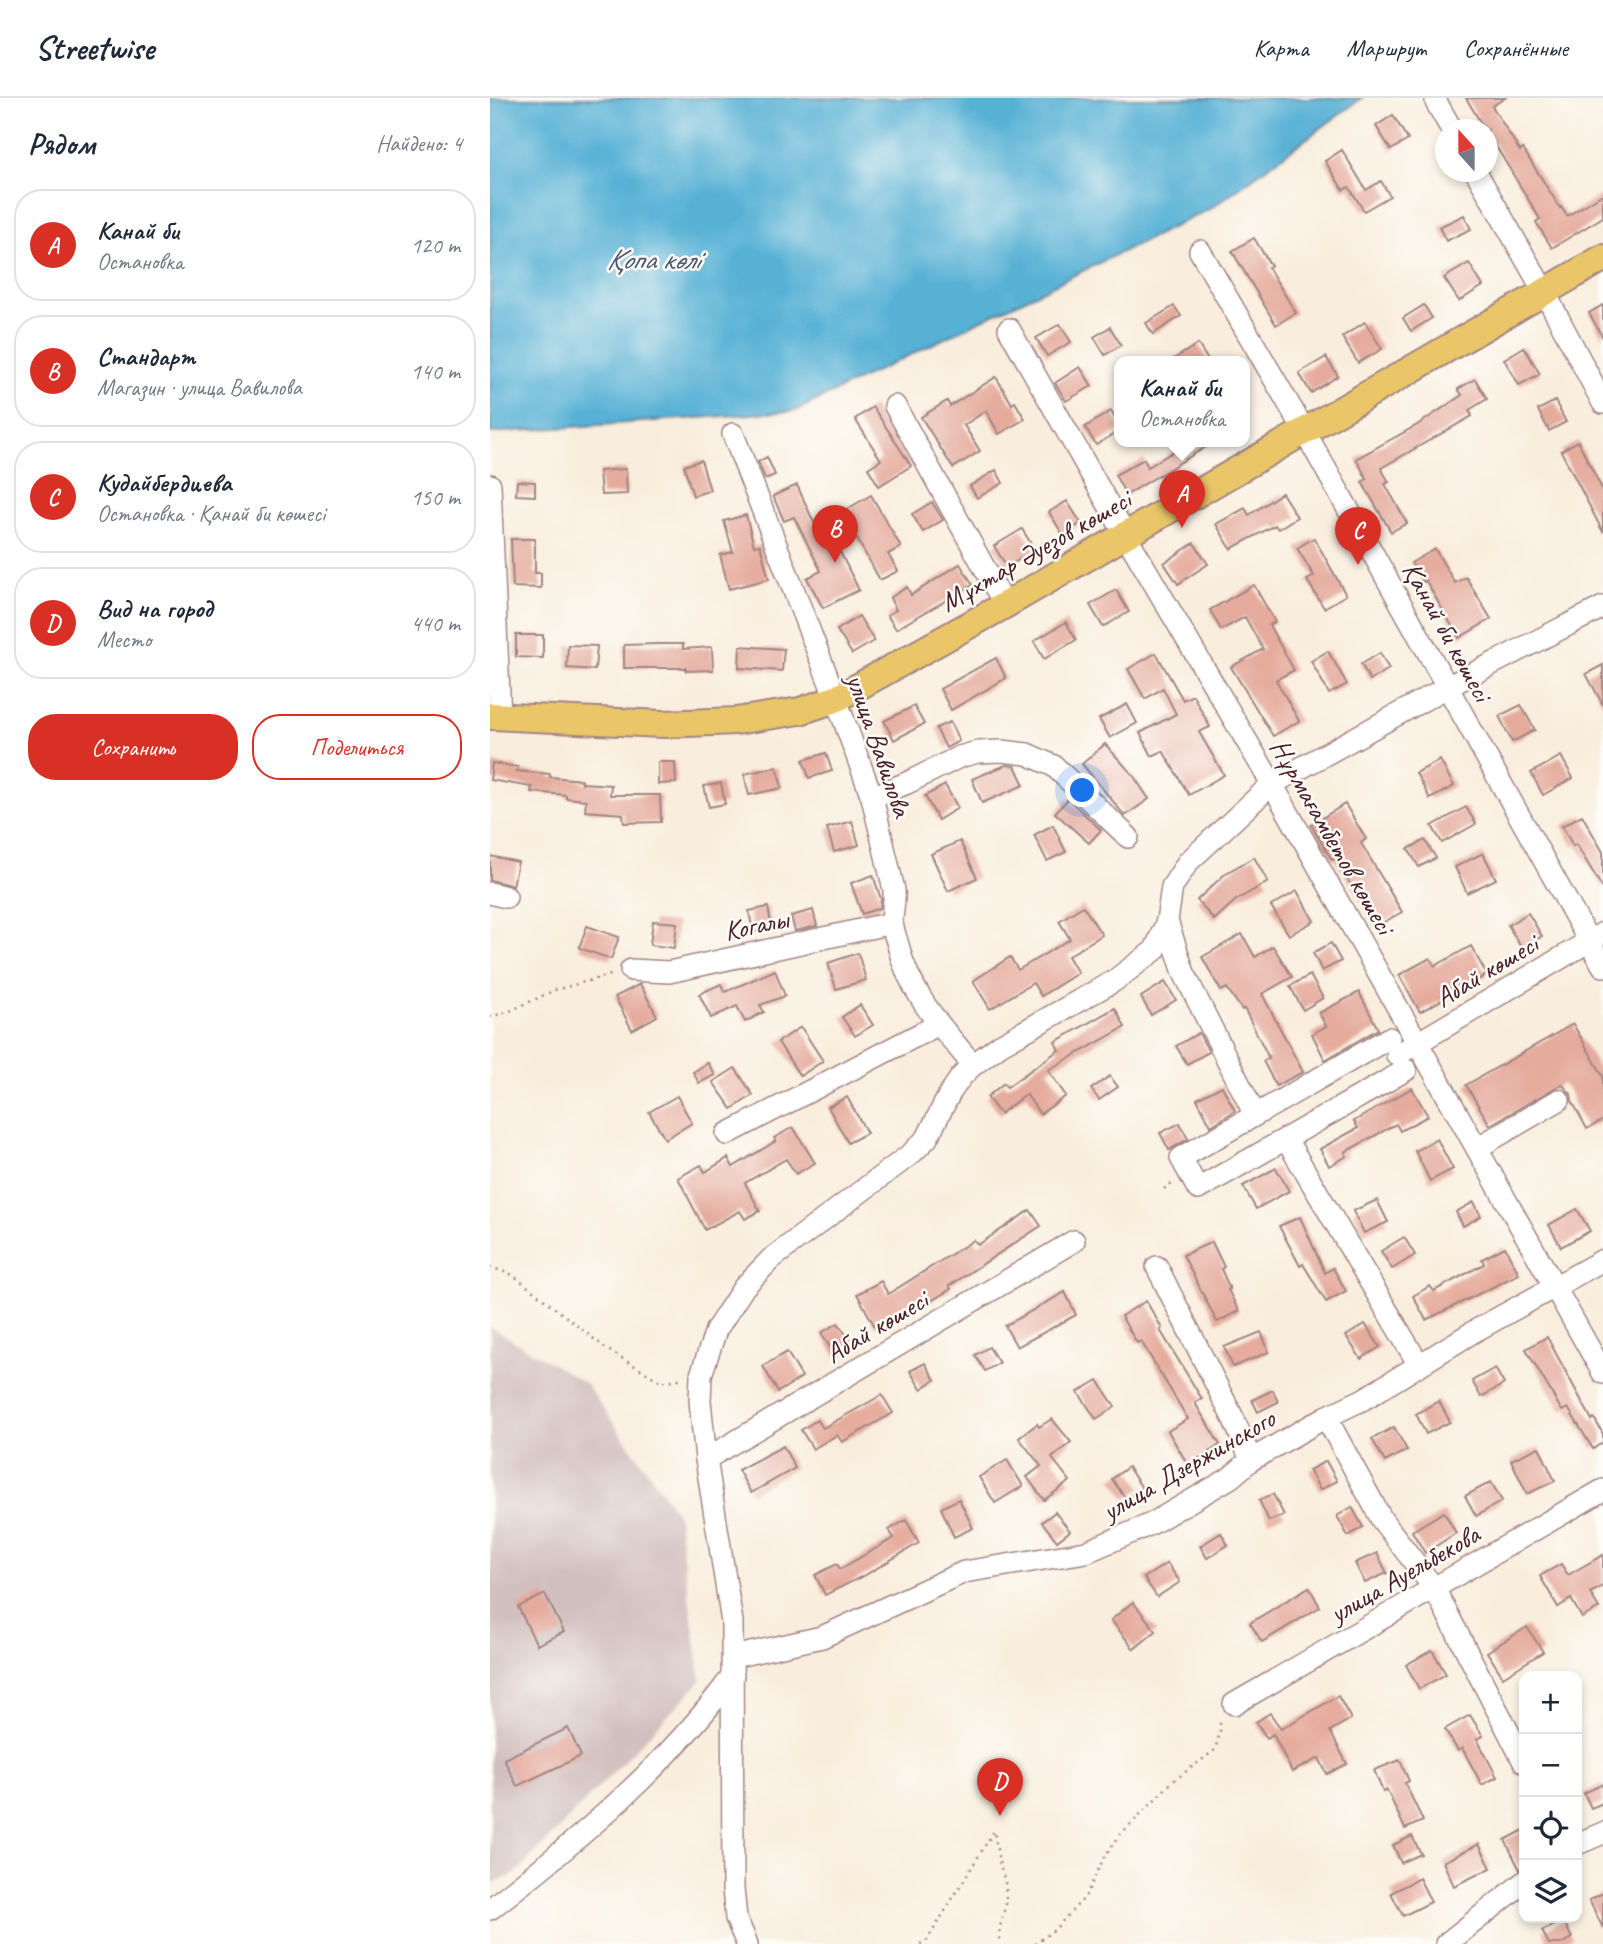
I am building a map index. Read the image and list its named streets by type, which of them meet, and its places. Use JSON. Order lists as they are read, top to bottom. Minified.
{"streets":{"main road":["Мұхтар Әуезов көшесі"],"street":["Қанай би көшесі","улица Вавилова","Нұрмағамбетов көшесі","Когалы","Абай көшесі","улица Дзержинского","улица Ауельбекова"]},"crossings":[["Мұхтар Әуезов көшесі","Қанай би көшесі"],["Мұхтар Әуезов көшесі","улица Вавилова"],["Мұхтар Әуезов көшесі","Нұрмағамбетов көшесі"],["Қанай би көшесі","Абай көшесі"],["улица Вавилова","Когалы"],["Нұрмағамбетов көшесі","Абай көшесі"],["Нұрмағамбетов көшесі","улица Дзержинского"]],"water":["Қопа көлі"],"north":"top","page":{"header":"Streetwise","nav":["Карта","Маршрут","Сохранённые"],"heading":["Рядом","Найдено: 4"],"list":[{"mark":"A","name":"Канай би","note":"Остановка","value":"120 m"},{"mark":"B","name":"Стандарт","note":"Магазин · улица Вавилова","value":"140 m"},{"mark":"C","name":"Кудайбердиева","note":"Остановка · Қанай би көшесі","value":"150 m"},{"mark":"D","name":"Вид на город","note":"Место","value":"440 m"}],"popup":["Канай би","Остановка"],"pins":["A","B","C","D"],"buttons":["Сохранить","Поделиться"],"map_buttons":["+","−"]}}
